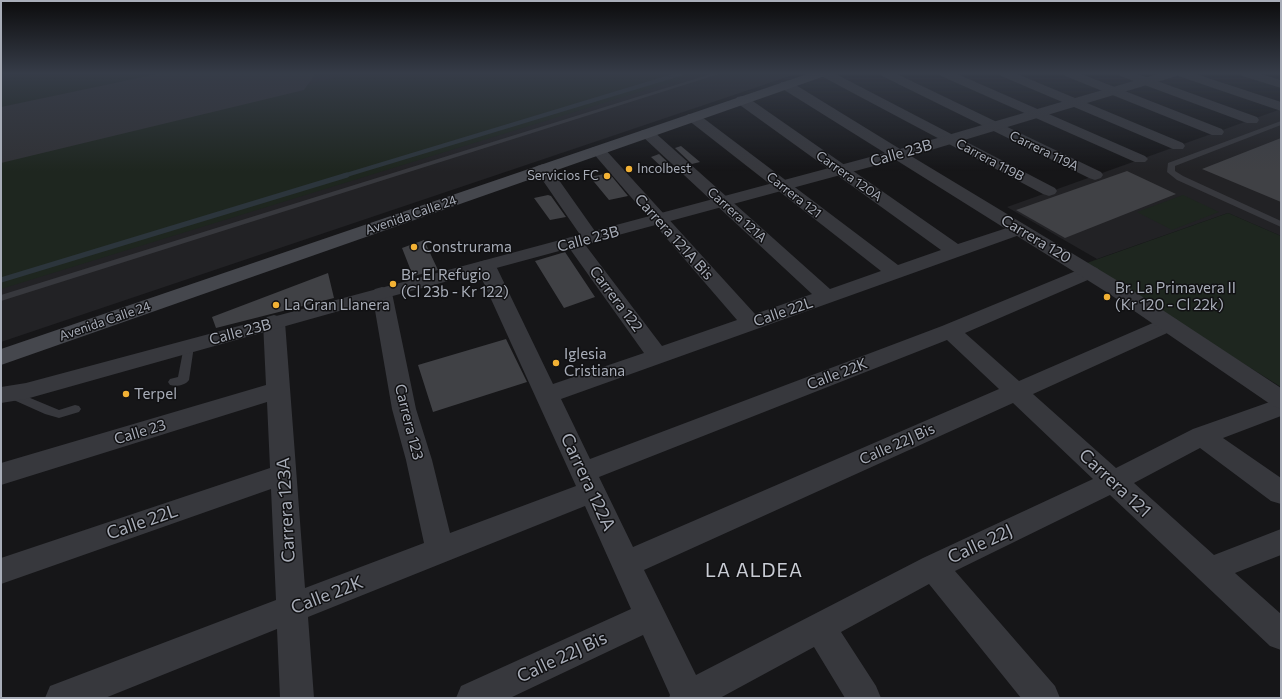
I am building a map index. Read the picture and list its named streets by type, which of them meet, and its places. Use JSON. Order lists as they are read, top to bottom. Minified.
{"streets":{"main road":["Avenida Calle 24"],"street":["Carrera 119A","Calle 23B","Carrera 119B","Carrera 120A","Carrera 121","Carrera 121A","Carrera 121A Bis","Carrera 120","Carrera 122","Calle 22L","Calle 22K","Carrera 123","Calle 23","Calle 22J Bis","Carrera 122A","Carrera 123A","Calle 22J"]},"crossings":[["Carrera 119A","Calle 23B"],["Calle 23B","Carrera 119B"],["Calle 23B","Carrera 120A"],["Calle 23B","Carrera 121"],["Calle 23B","Carrera 121A"],["Calle 23B","Carrera 121A Bis"],["Calle 23B","Carrera 120"],["Calle 23B","Carrera 122"],["Calle 23B","Carrera 123"],["Calle 23B","Carrera 122A"],["Calle 23B","Carrera 123A"],["Carrera 120A","Calle 22L"],["Carrera 121","Avenida Calle 24"],["Carrera 121","Calle 22L"],["Carrera 121","Calle 22K"],["Carrera 121","Calle 22J Bis"],["Carrera 121","Calle 22J"],["Avenida Calle 24","Carrera 121A"],["Avenida Calle 24","Carrera 121A Bis"],["Avenida Calle 24","Carrera 122"],["Carrera 121A","Calle 22L"],["Carrera 121A Bis","Calle 22L"],["Carrera 120","Calle 22L"],["Carrera 120","Calle 22K"],["Carrera 120","Calle 22J Bis"],["Carrera 122","Calle 22L"],["Calle 22L","Carrera 122A"],["Calle 22L","Carrera 123A"],["Calle 22K","Carrera 123"],["Calle 22K","Carrera 122A"],["Calle 22K","Carrera 123A"],["Calle 23","Carrera 123A"],["Calle 22J Bis","Carrera 122A"],["Carrera 122A","Calle 22J"]],"districts":["LA ALDEA"],"places":["Incolbest","Servicios FC","Construrama","Br. El Refugio (Cl 23b - Kr 122)","Br. La Primavera II (Kr 120 - Cl 22k)","La Gran Llanera","Iglesia Cristiana","Terpel"]}
